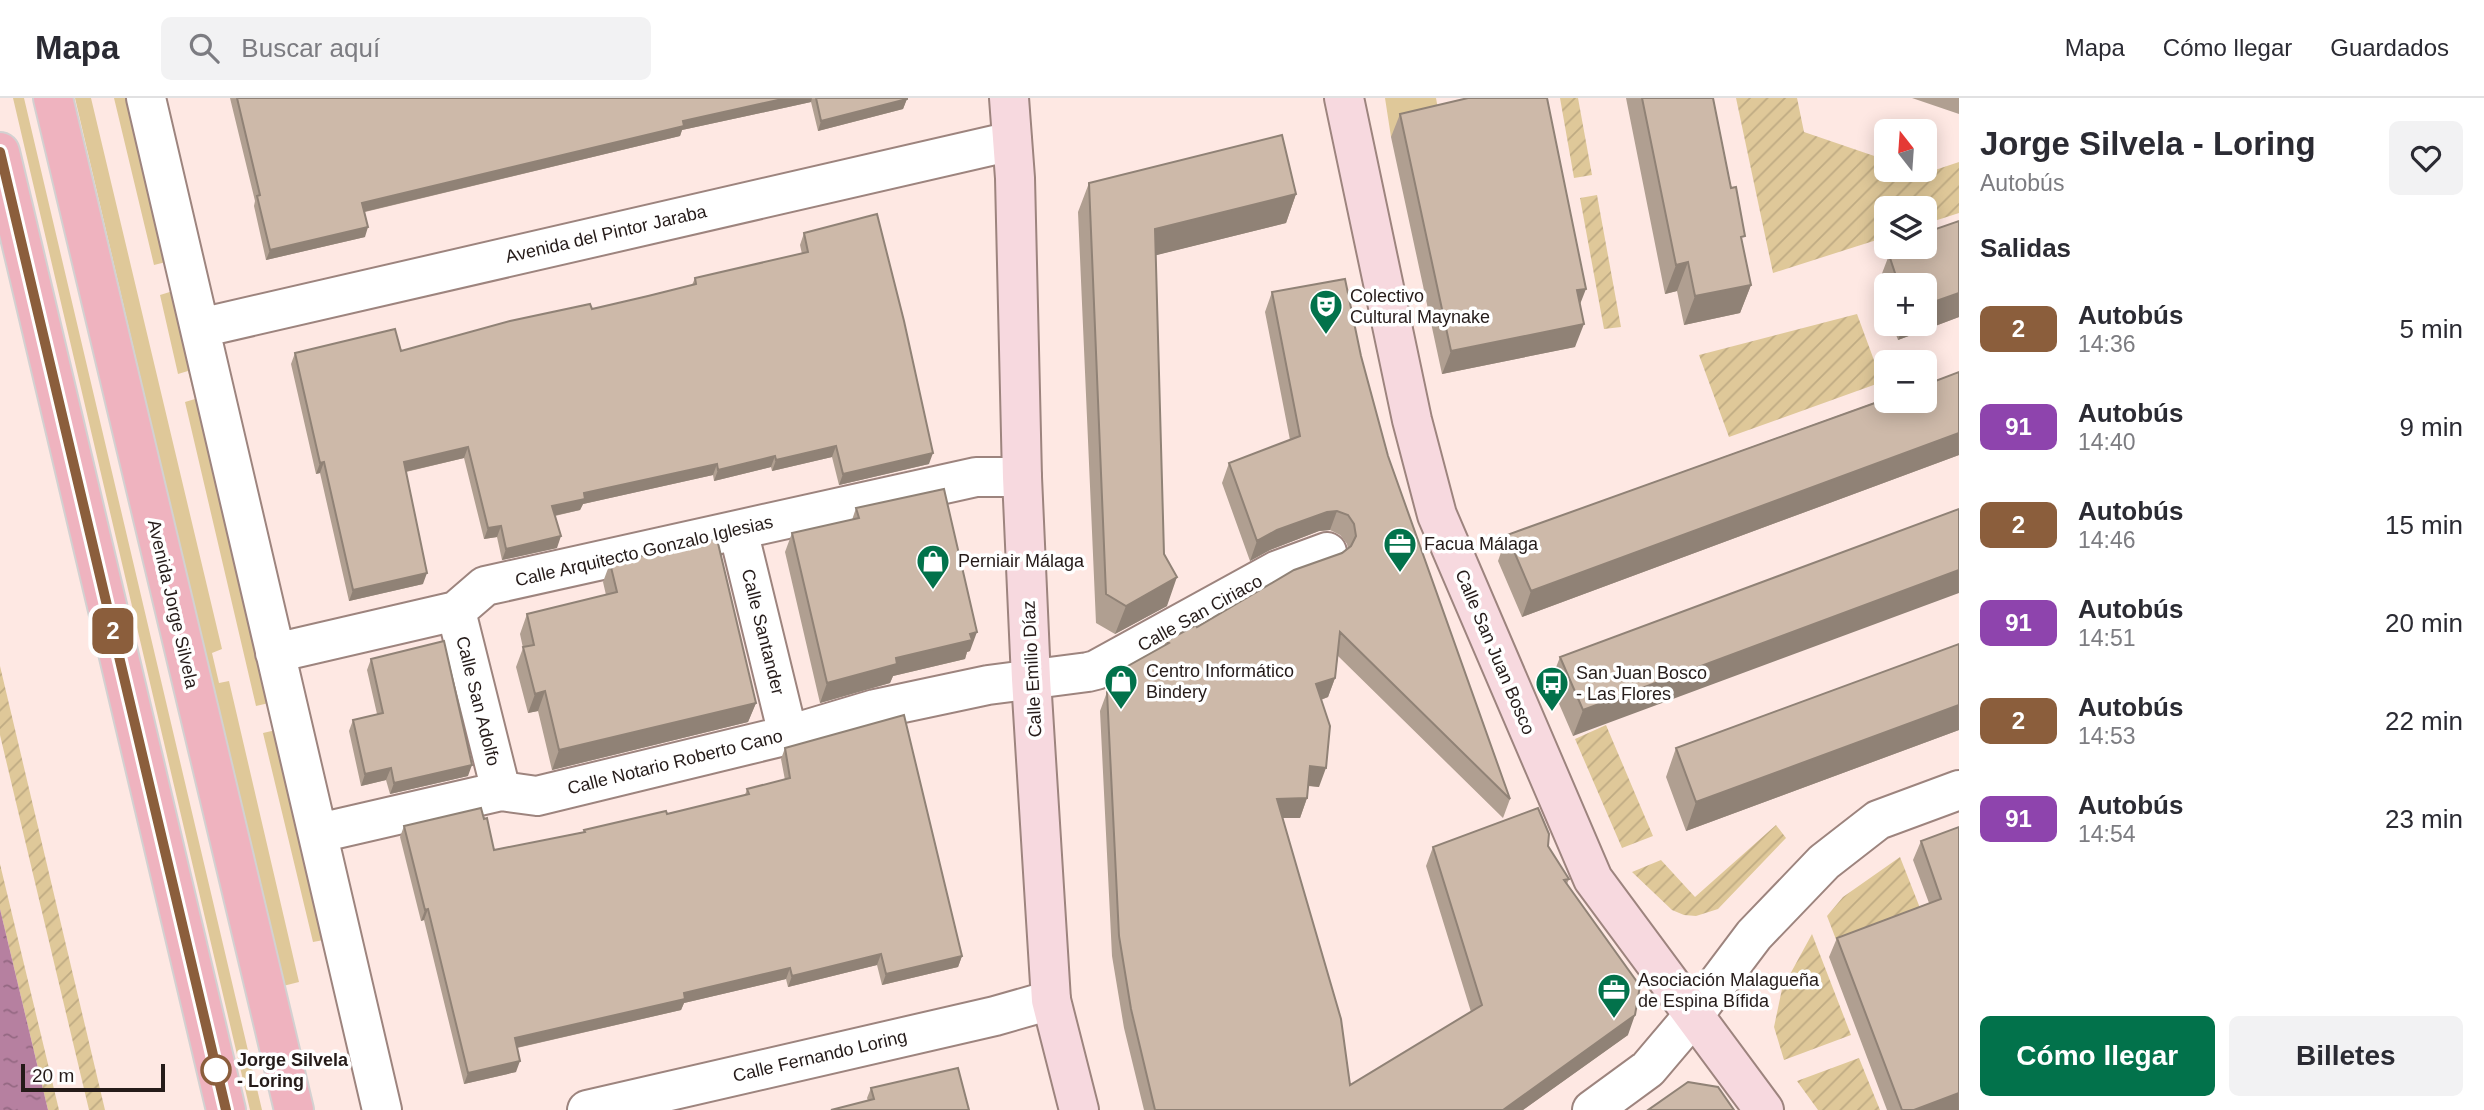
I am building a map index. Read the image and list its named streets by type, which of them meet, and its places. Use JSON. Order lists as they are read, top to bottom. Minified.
{"streets":{"main road":["Avenida Jorge Silvela","Calle San Juan Bosco","Calle Emilio Díaz"],"street":["Avenida del Pintor Jaraba","Calle Arquitecto Gonzalo Iglesias","Calle San Ciriaco","Calle Santander","Calle San Adolfo","Calle Notario Roberto Cano","Calle Fernando Loring"]},"crossings":[["Avenida del Pintor Jaraba","Calle Emilio Díaz"],["Calle Arquitecto Gonzalo Iglesias","Calle Santander"],["Calle Arquitecto Gonzalo Iglesias","Calle Emilio Díaz"],["Calle Arquitecto Gonzalo Iglesias","Calle San Adolfo"],["Calle San Ciriaco","Calle Emilio Díaz"],["Calle San Ciriaco","Calle Notario Roberto Cano"],["Calle Santander","Calle Notario Roberto Cano"],["Calle Emilio Díaz","Calle Notario Roberto Cano"],["Calle Emilio Díaz","Calle Fernando Loring"],["Calle San Adolfo","Calle Notario Roberto Cano"]],"places":{"theatre":["Colectivo Cultural Maynake"],"office":["Facua Málaga","Asociación Malagueña de Espina Bífida"],"shop":["Perniair Málaga","Centro Informático Bindery"],"bus stop":["San Juan Bosco - Las Flores"],"other":["Jorge Silvela - Loring"]},"lines":["bus line 2"],"scale_bar":"20 m","north":"top","page":{"header":"Mapa","search":"Buscar aquí","nav":["Mapa","Cómo llegar","Guardados"],"on_map":"2","heading":[["Jorge Silvela - Loring","Autobús"],"Salidas"],"map_buttons":["+","−"],"list":[{"mark":"2","name":"Autobús","note":"14:36","value":"5 min"},{"mark":"91","name":"Autobús","note":"14:40","value":"9 min"},{"mark":"2","name":"Autobús","note":"14:46","value":"15 min"},{"mark":"91","name":"Autobús","note":"14:51","value":"20 min"},{"mark":"2","name":"Autobús","note":"14:53","value":"22 min"},{"mark":"91","name":"Autobús","note":"14:54","value":"23 min"}],"buttons":["Cómo llegar","Billetes"],"scale":"20 m"}}
